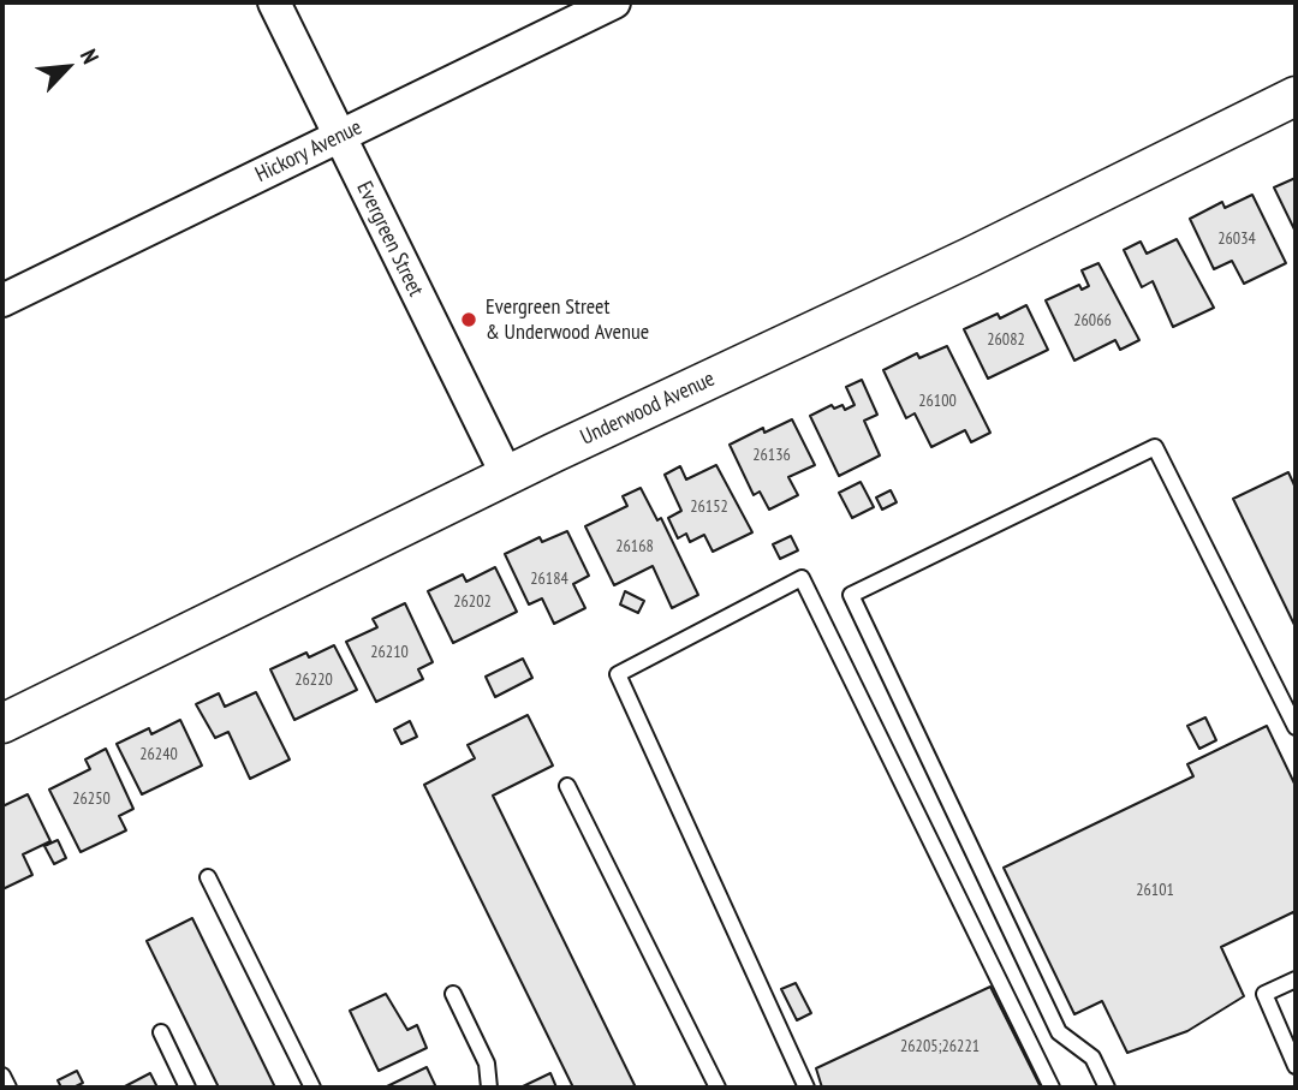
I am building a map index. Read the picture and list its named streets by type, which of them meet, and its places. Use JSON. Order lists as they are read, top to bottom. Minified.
{"streets":{"street":["Hickory Avenue","Evergreen Street","Underwood Avenue"]},"crossings":[["Hickory Avenue","Evergreen Street"],["Evergreen Street","Underwood Avenue"]],"places":["Evergreen Street & Underwood Avenue"],"house_numbers":["26034","26066","26082","26100","26136","26152","26168","26184","26202","26210","26220","26240","26250","26101","26205;26221"],"north":"top right"}
